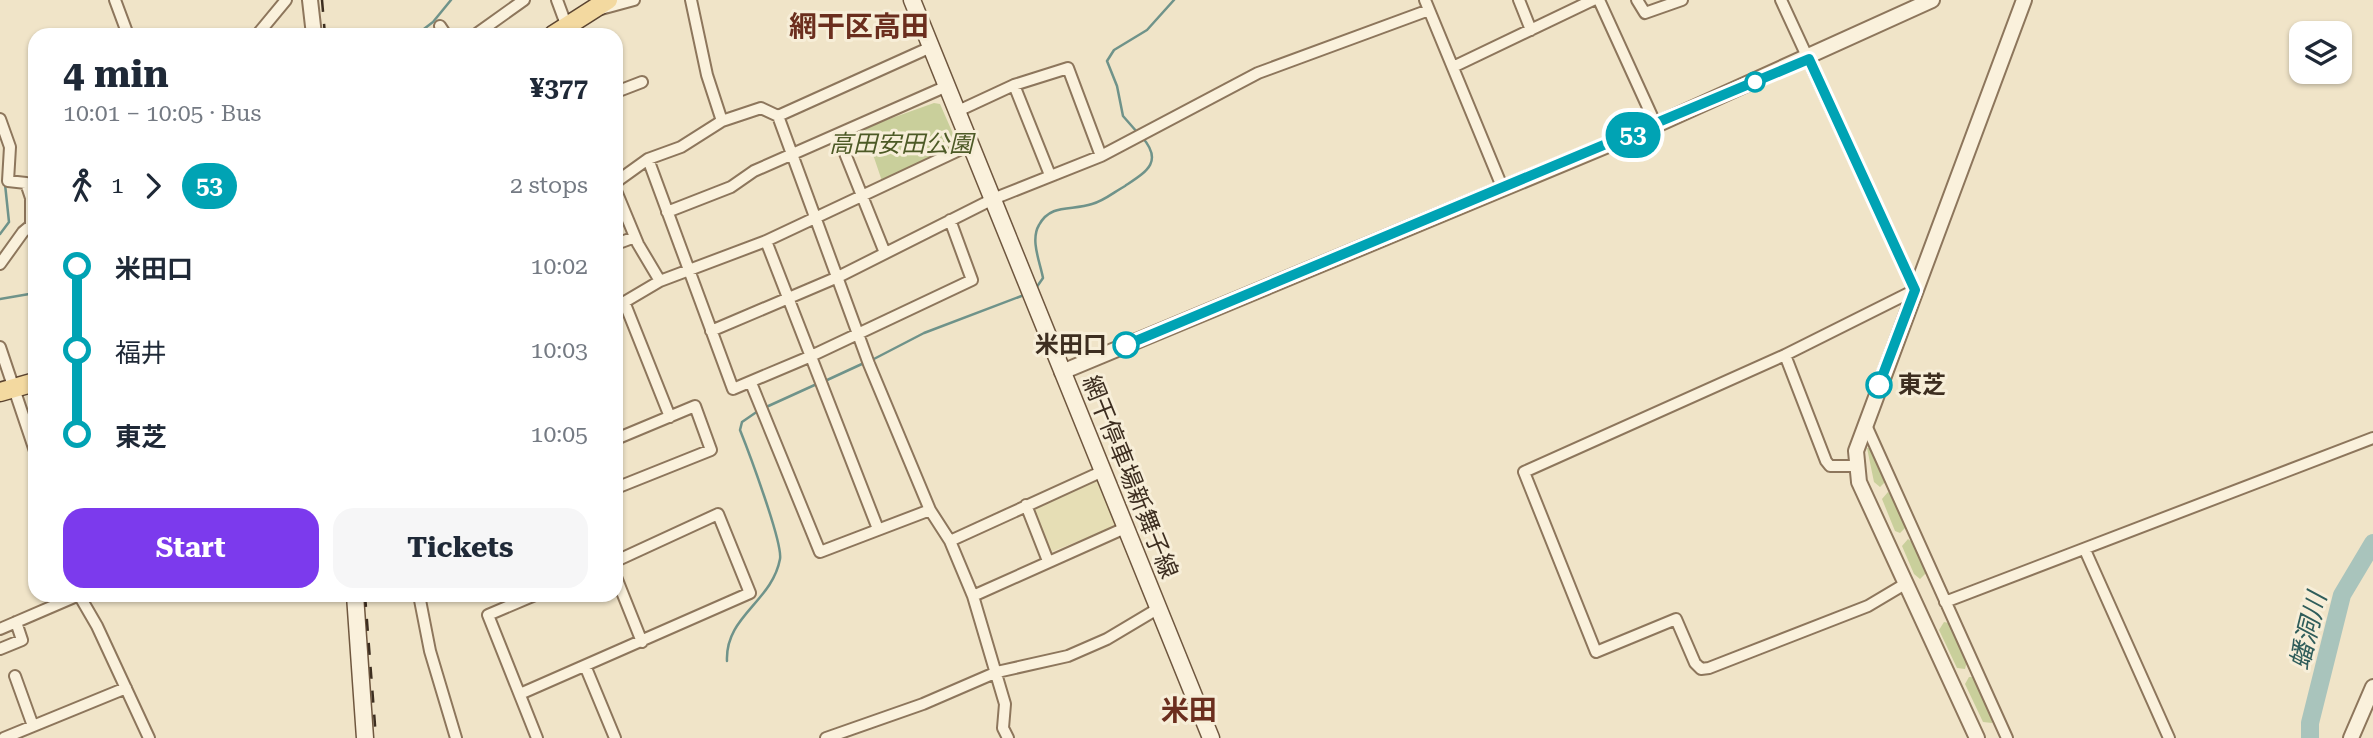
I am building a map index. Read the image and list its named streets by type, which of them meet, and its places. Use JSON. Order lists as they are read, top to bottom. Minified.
{"streets":{"main road":["網干停車場新舞子線"]},"districts":["網干区高田","米田"],"water":["蟠洞川"],"parks":["高田安田公園"],"places":["米田口","東芝"],"lines":["bus line 53"],"page":{"on_map":"53","heading":["4 min","10:01 – 10:05 · Bus","¥377"],"legs":["1","53","2 stops"],"list":[{"name":"米田口","value":"10:02"},{"name":"福井","value":"10:03"},{"name":"東芝","value":"10:05"}],"buttons":["Start","Tickets"]}}
